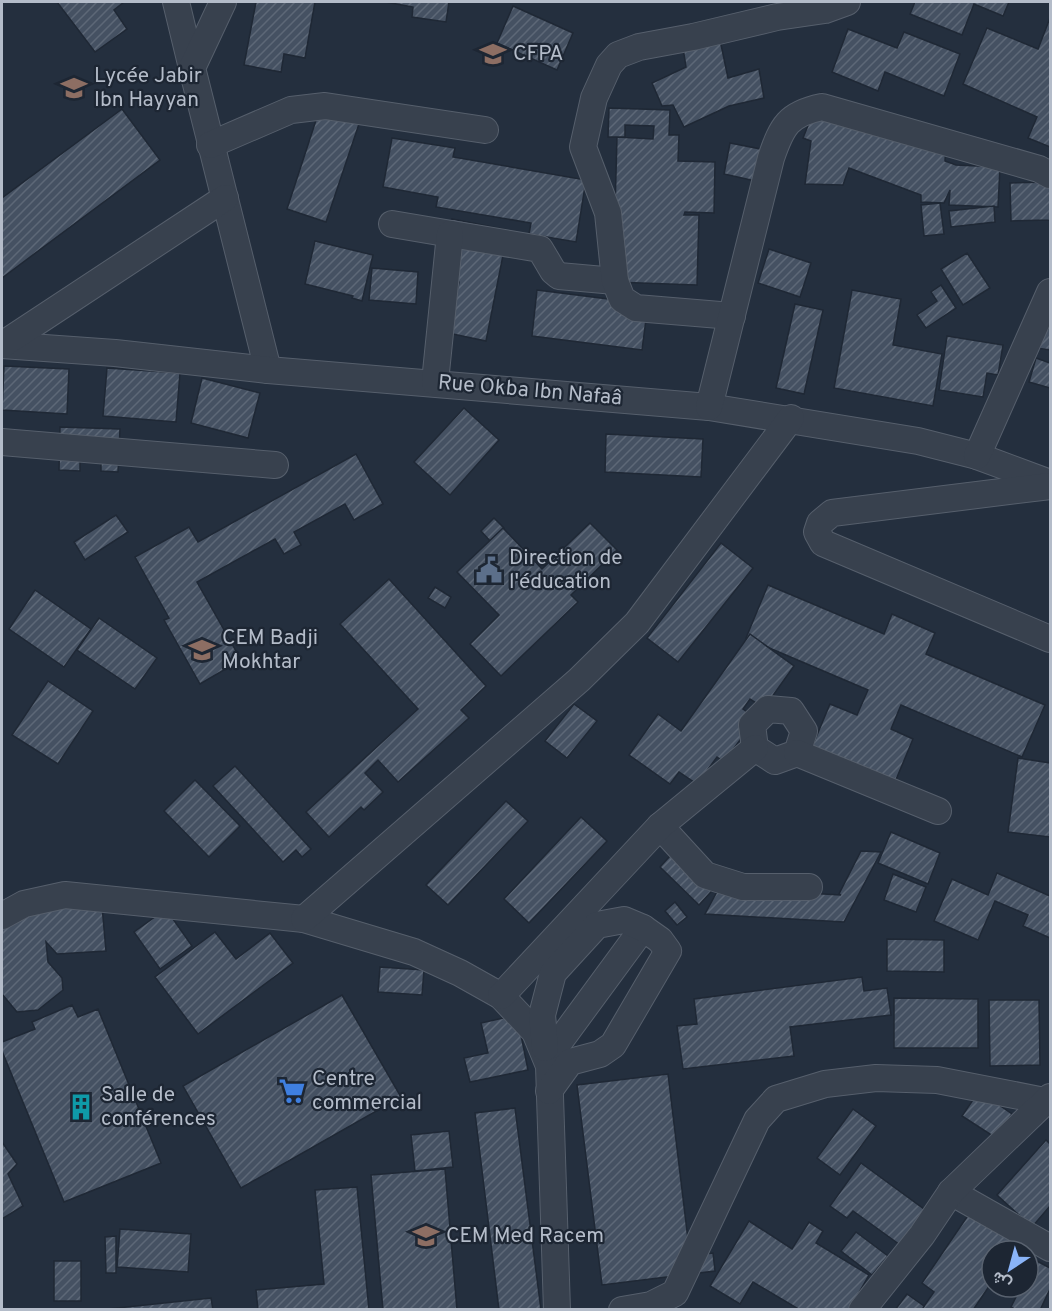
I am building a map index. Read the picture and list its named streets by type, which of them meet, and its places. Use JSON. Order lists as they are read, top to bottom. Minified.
{"streets":{"street":["Rue Okba Ibn Nafaâ"]},"places":{"school or university":["CFPA","Lycée Jabir Ibn Hayyan","CEM Badji Mokhtar","CEM Med Racem"],"public building":["Direction de l'éducation"],"supermarket":["Centre commercial"],"building":["Salle de conférences"]},"north":"bottom left"}
